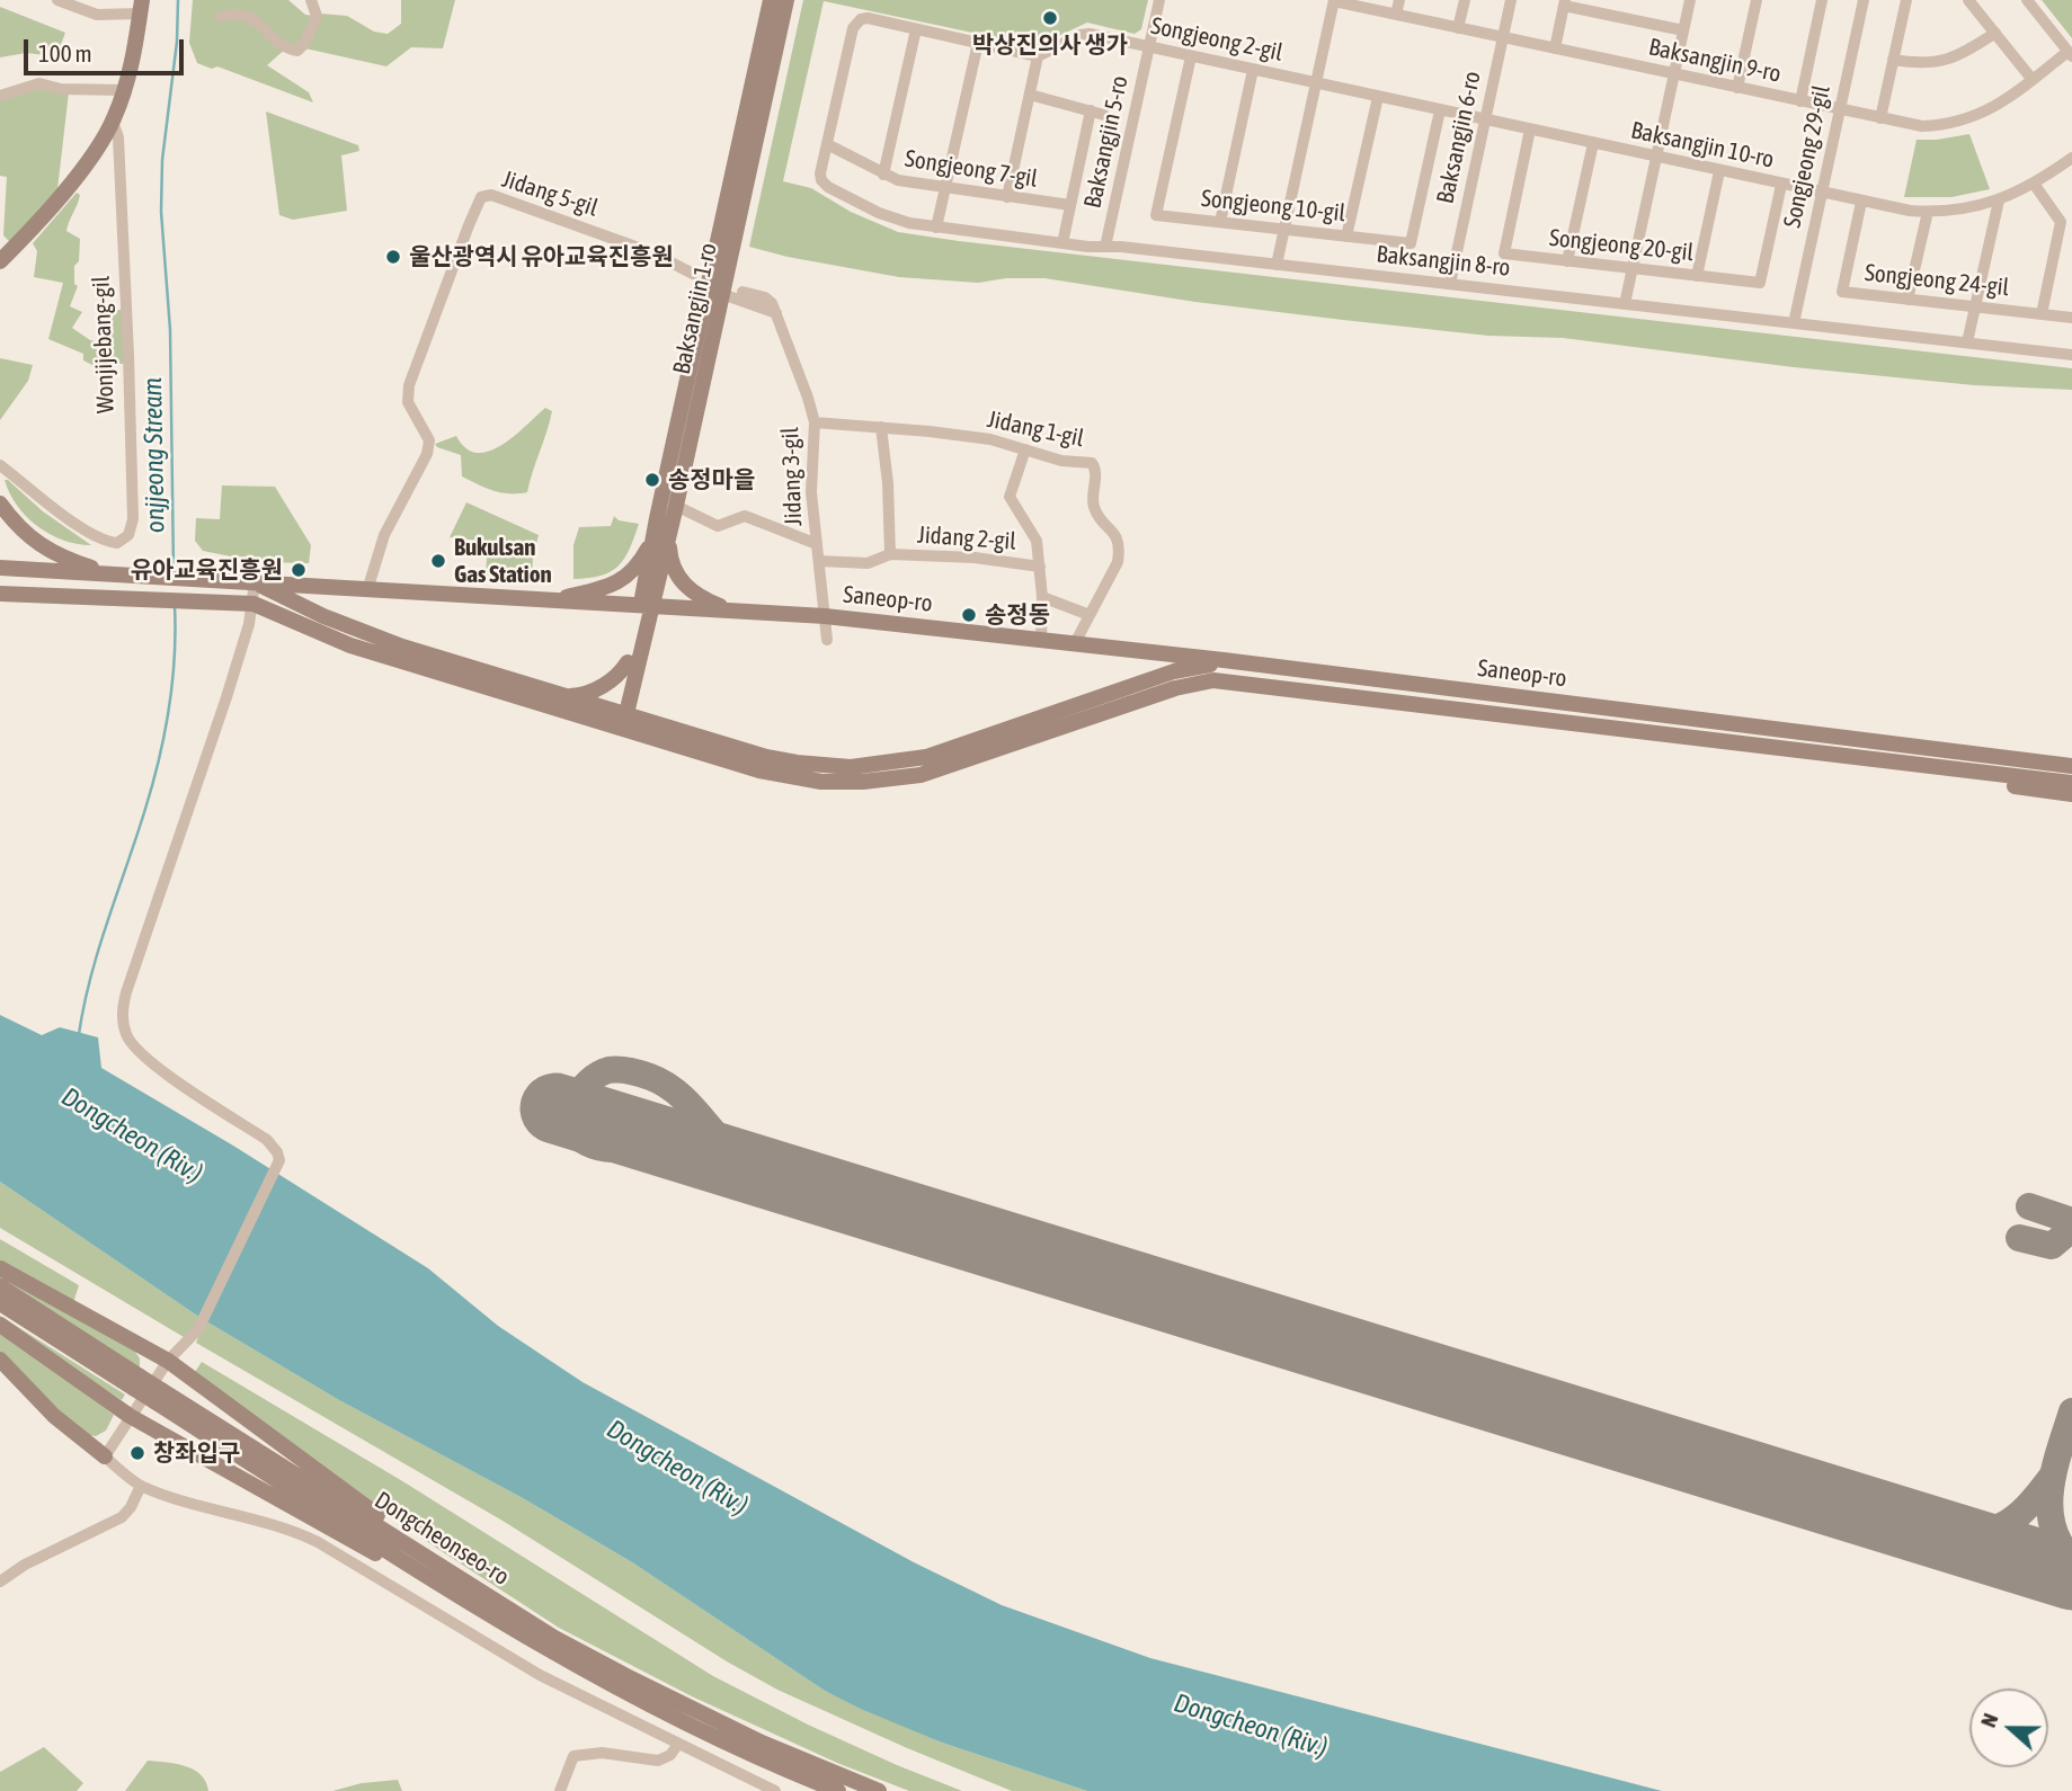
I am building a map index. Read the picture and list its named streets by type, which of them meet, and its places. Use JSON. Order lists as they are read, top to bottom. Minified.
{"streets":{"main road":["Baksangjin 1-ro","Wonjijebang-gil","Saneop-ro","Dongcheonseo-ro"],"street":["Songjeong 2-gil","Baksangjin 9-ro","Baksangjin 6-ro","Baksangjin 5-ro","Baksangjin 10-ro","Songjeong 29-gil","Songjeong 7-gil","Jidang 5-gil","Songjeong 10-gil","Songjeong 20-gil","Baksangjin 8-ro","Songjeong 24-gil","Jidang 1-gil","Jidang 3-gil","Jidang 2-gil"]},"crossings":[["Songjeong 2-gil","Baksangjin 5-ro"],["Songjeong 2-gil","Baksangjin 10-ro"],["Songjeong 2-gil","Songjeong 10-gil"],["Baksangjin 9-ro","Baksangjin 6-ro"],["Baksangjin 9-ro","Songjeong 29-gil"],["Baksangjin 6-ro","Baksangjin 10-ro"],["Baksangjin 6-ro","Baksangjin 8-ro"],["Baksangjin 5-ro","Baksangjin 8-ro"],["Baksangjin 10-ro","Songjeong 29-gil"],["Baksangjin 10-ro","Songjeong 10-gil"],["Baksangjin 10-ro","Songjeong 20-gil"],["Baksangjin 10-ro","Songjeong 24-gil"],["Songjeong 29-gil","Baksangjin 8-ro"],["Songjeong 7-gil","Baksangjin 8-ro"],["Jidang 5-gil","Saneop-ro"],["Baksangjin 1-ro","Saneop-ro"],["Jidang 1-gil","Jidang 3-gil"],["Jidang 1-gil","Jidang 2-gil"],["Jidang 1-gil","Saneop-ro"],["Jidang 3-gil","Jidang 2-gil"],["Jidang 3-gil","Saneop-ro"],["Jidang 2-gil","Saneop-ro"]],"water":["onjjeong Stream","Dongcheon (Riv.)"],"places":["박상진의사 생가","울산광역시 유아교육진흥원","송정마을","Bukulsan Gas Station","유아교육진흥원","송정동","창좌입구"],"scale_bar":"100 m","north":"left"}
